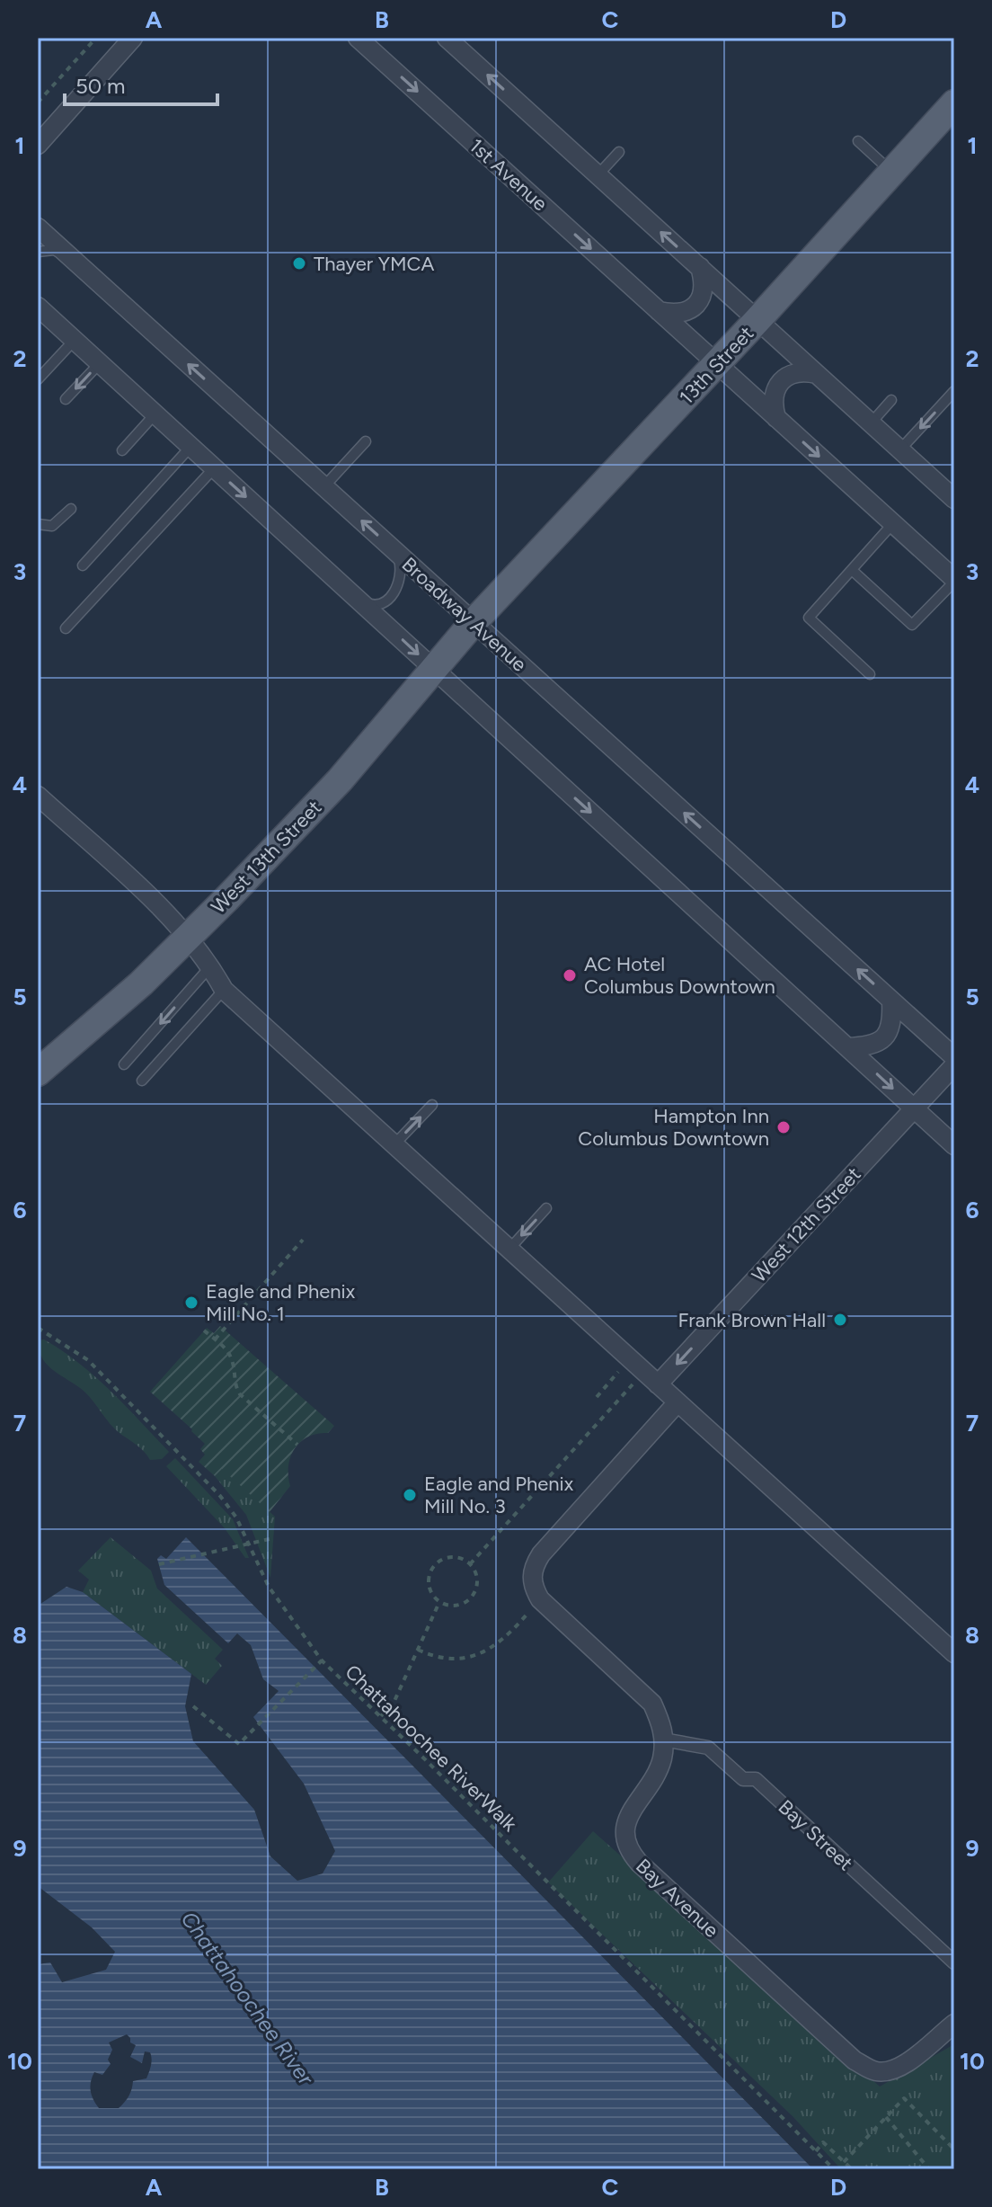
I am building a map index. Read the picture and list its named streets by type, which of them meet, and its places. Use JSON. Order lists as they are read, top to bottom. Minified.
{"streets":{"main road":["13th Street","West 13th Street"],"street":["1st Avenue","Broadway Avenue","West 12th Street","Bay Street","Bay Avenue"],"path":["Chattahoochee RiverWalk"]},"crossings":[["1st Avenue","13th Street"],["13th Street","Broadway Avenue"],["13th Street","West 13th Street"],["Broadway Avenue","West 13th Street"],["Bay Street","Bay Avenue"]],"one_way":["West 12th Street"],"water":["Chattahoochee River"],"places":["Thayer YMCA","AC Hotel Columbus Downtown","Hampton Inn Columbus Downtown","Eagle and Phenix Mill No. 1","Frank Brown Hall","Eagle and Phenix Mill No. 3"],"scale_bar":"50 m","grid":{"columns":["A","B","C","D"],"rows":["1","2","3","4","5","6","7","8","9","10"]}}
